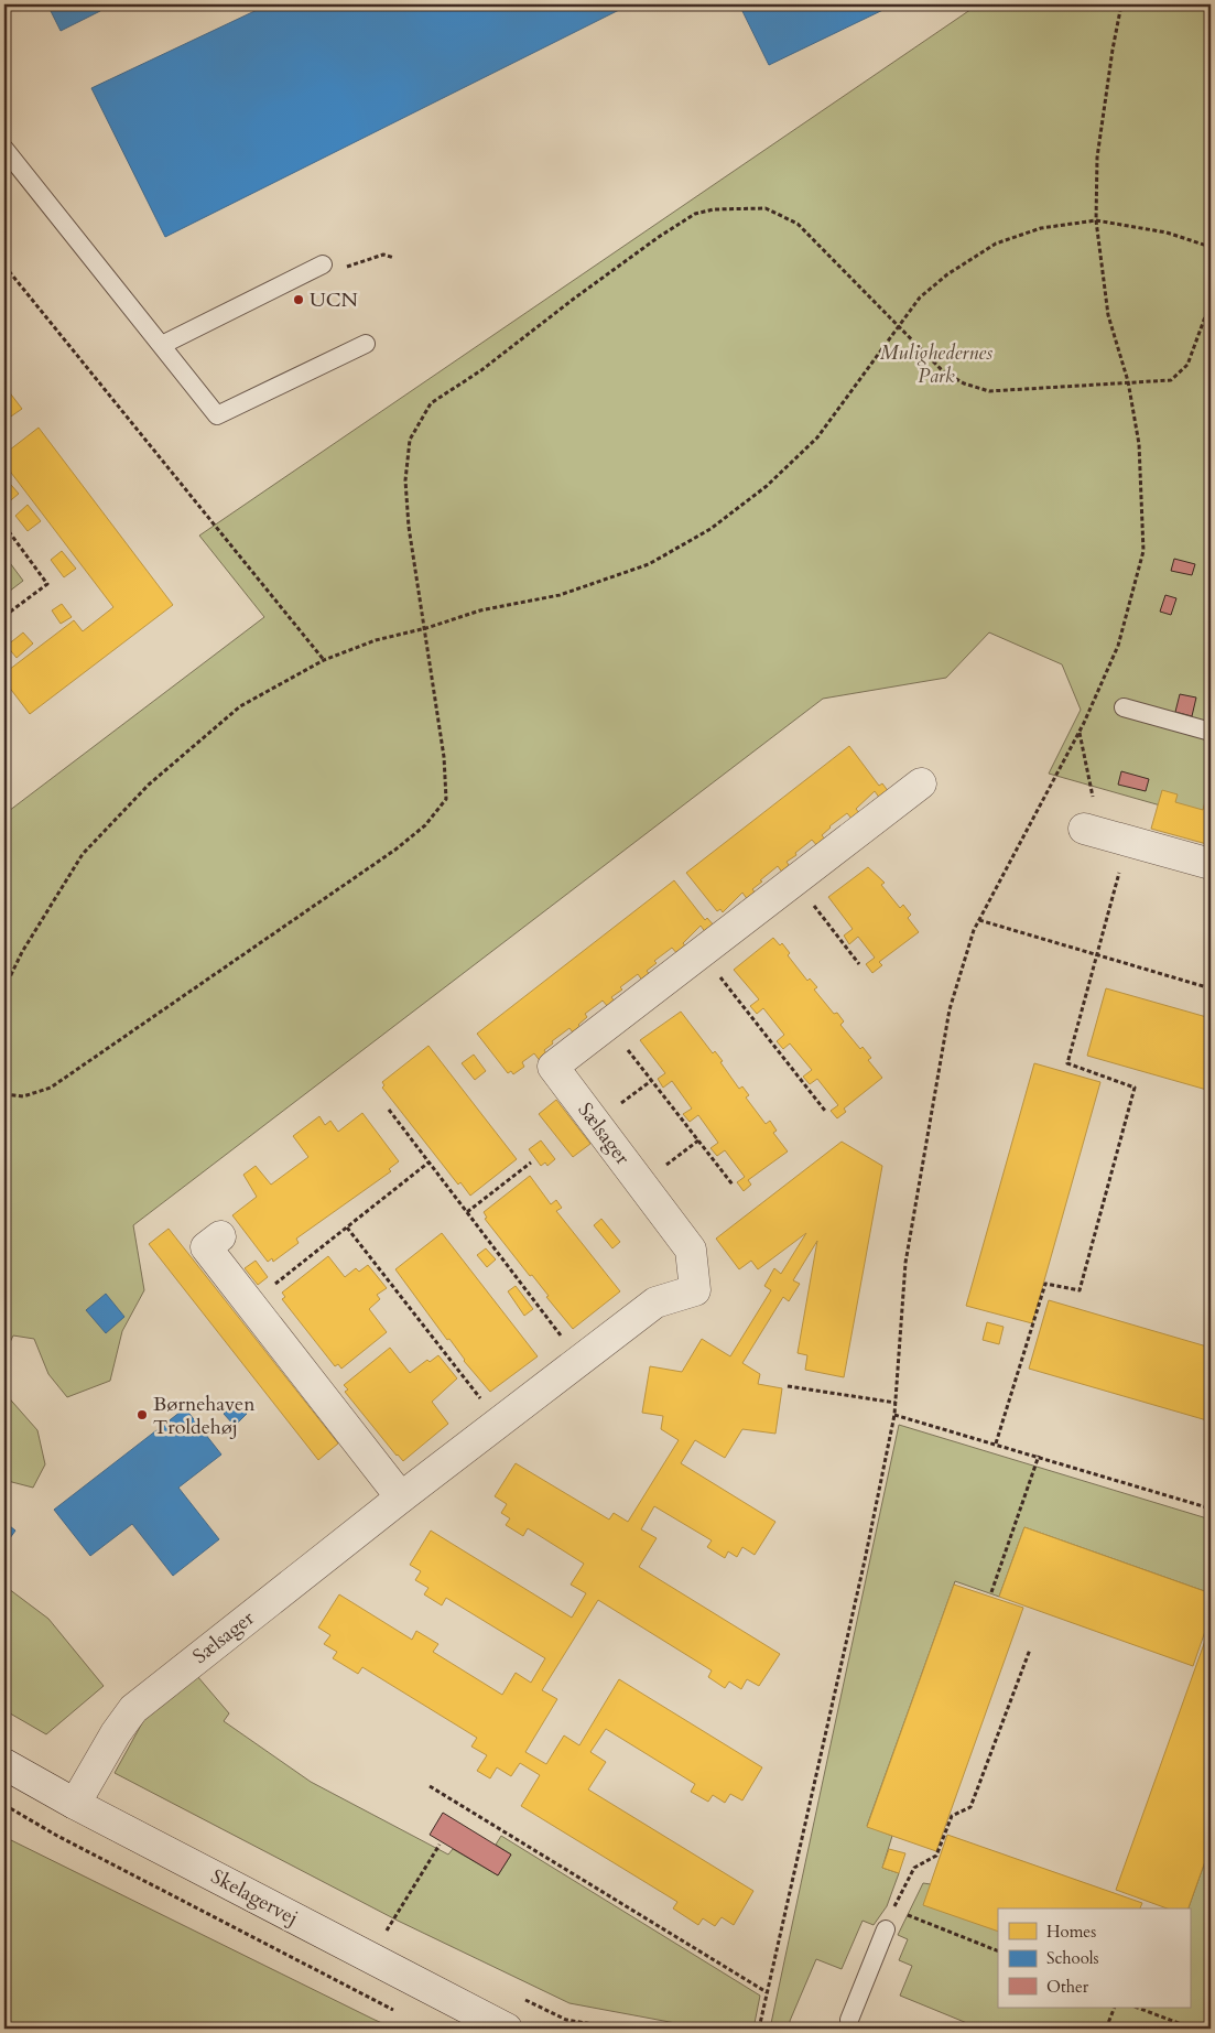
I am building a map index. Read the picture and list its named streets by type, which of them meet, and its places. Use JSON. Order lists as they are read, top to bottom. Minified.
{"streets":{"street":["Sælsager","Skelagervej"]},"crossings":[["Sælsager","Skelagervej"]],"parks":["Mulighedernes Park"],"places":["UCN","Børnehaven Troldehøj"],"legend":["Homes","Schools","Other"]}
